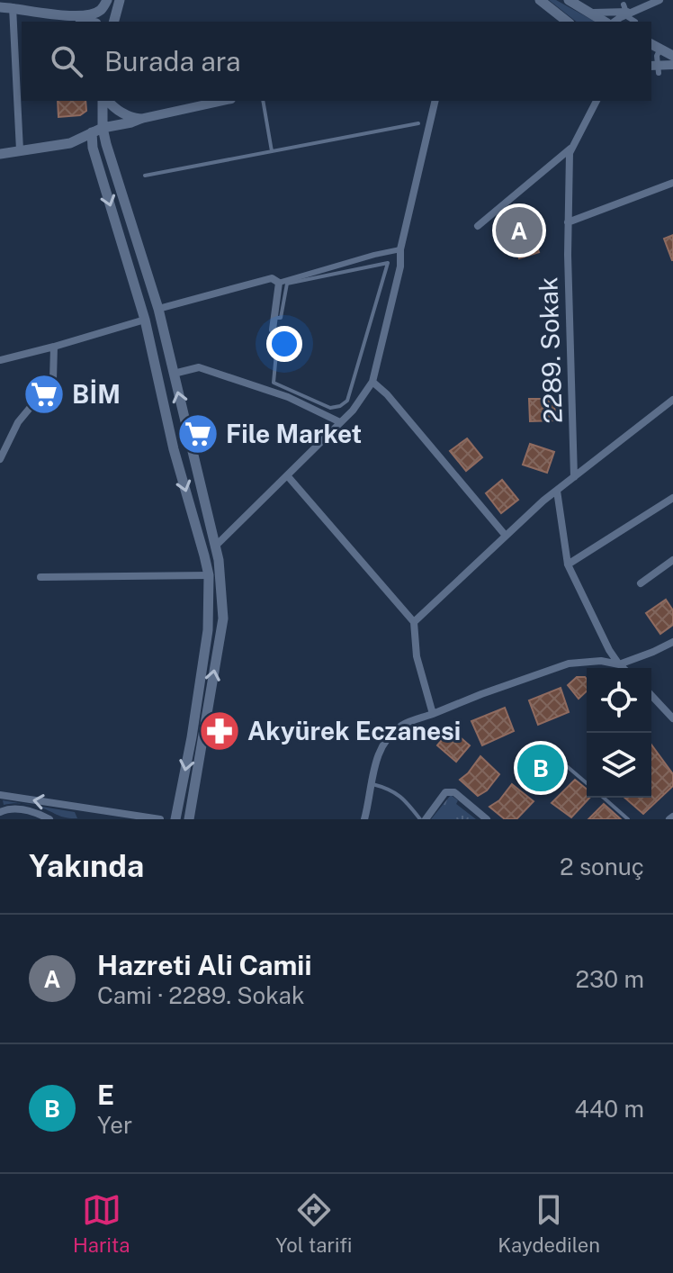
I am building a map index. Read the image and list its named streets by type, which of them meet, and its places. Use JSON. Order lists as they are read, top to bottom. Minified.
{"streets":{"street":["2289. Sokak"]},"places":{"supermarket":["BİM","File Market"],"pharmacy":["Akyürek Eczanesi"]},"page":{"search":"Burada ara","pins":["A","B"],"heading":["Yakında","2 sonuç"],"list":[{"mark":"A","name":"Hazreti Ali Camii","note":"Cami · 2289. Sokak","value":"230 m"},{"mark":"B","name":"E","note":"Yer","value":"440 m"}],"nav":["Harita","Yol tarifi","Kaydedilen"]}}
